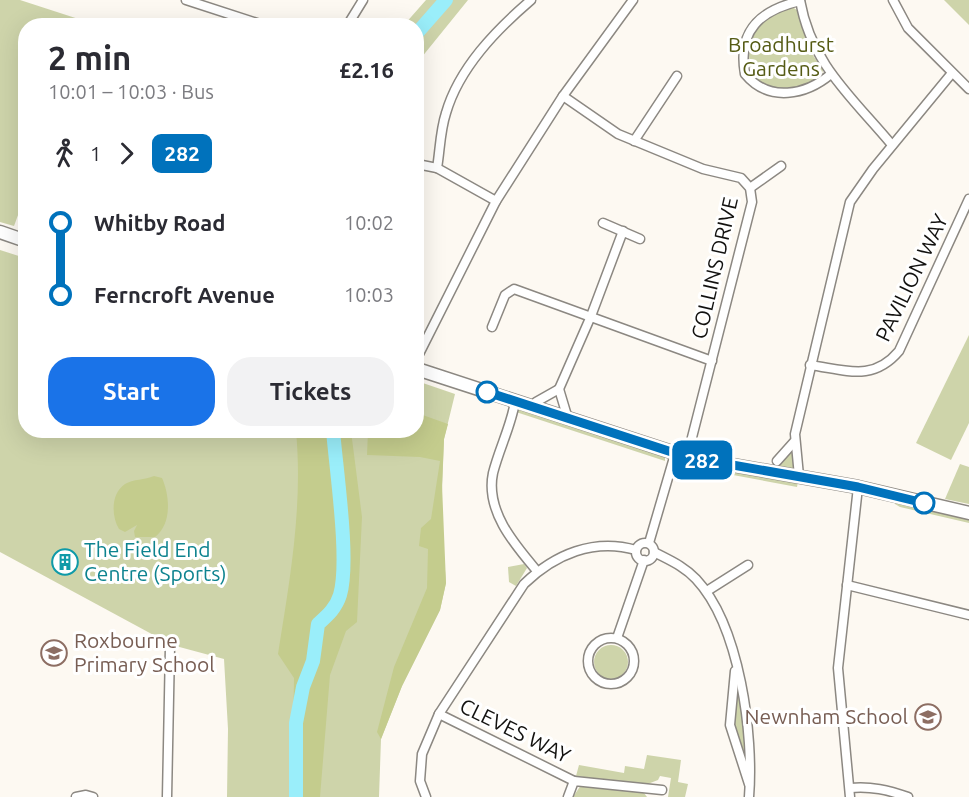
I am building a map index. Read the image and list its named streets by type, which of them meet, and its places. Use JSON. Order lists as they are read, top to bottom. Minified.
{"streets":{"street":["COLLINS DRIVE","PAVILION WAY","CLEVES WAY"]},"parks":["Broadhurst Gardens"],"places":{"building":["The Field End Centre (Sports)"],"school or university":["Roxbourne Primary School","Newnham School"]},"lines":["bus line 282"],"page":{"on_map":"282","heading":["2 min","10:01 – 10:03 · Bus","£2.16"],"legs":["1","282"],"list":[{"name":"Whitby Road","value":"10:02"},{"name":"Ferncroft Avenue","value":"10:03"}],"buttons":["Start","Tickets"]}}
